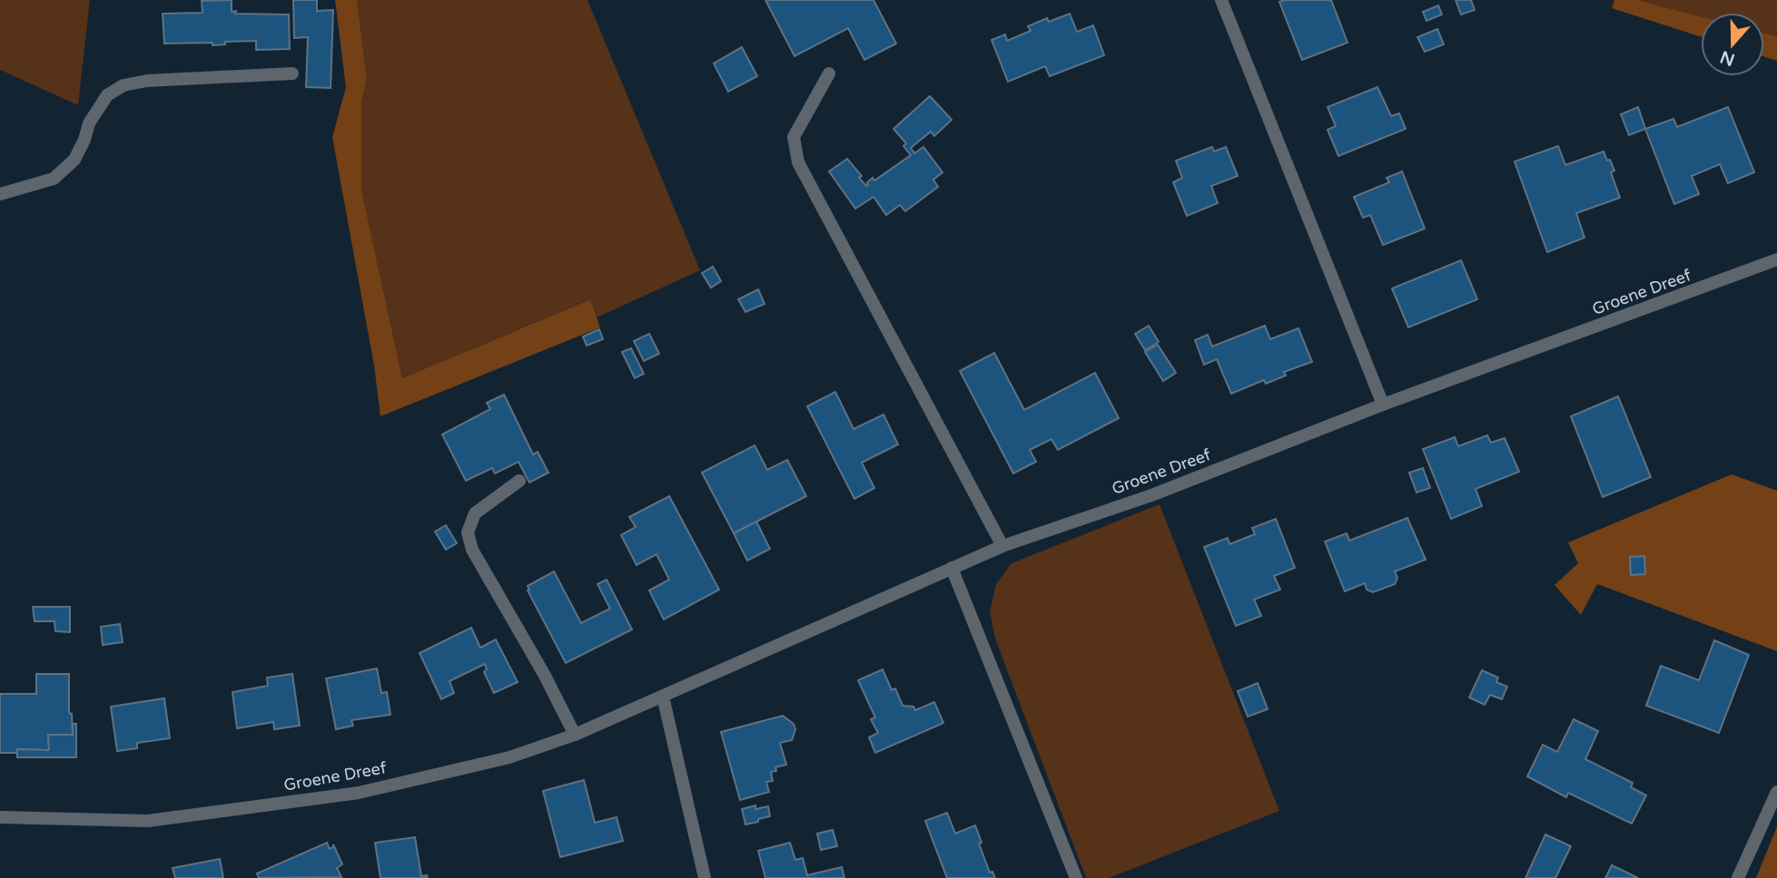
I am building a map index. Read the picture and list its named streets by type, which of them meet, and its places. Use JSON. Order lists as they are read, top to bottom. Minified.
{"streets":{"street":["Groene Dreef"]},"north":"bottom"}
